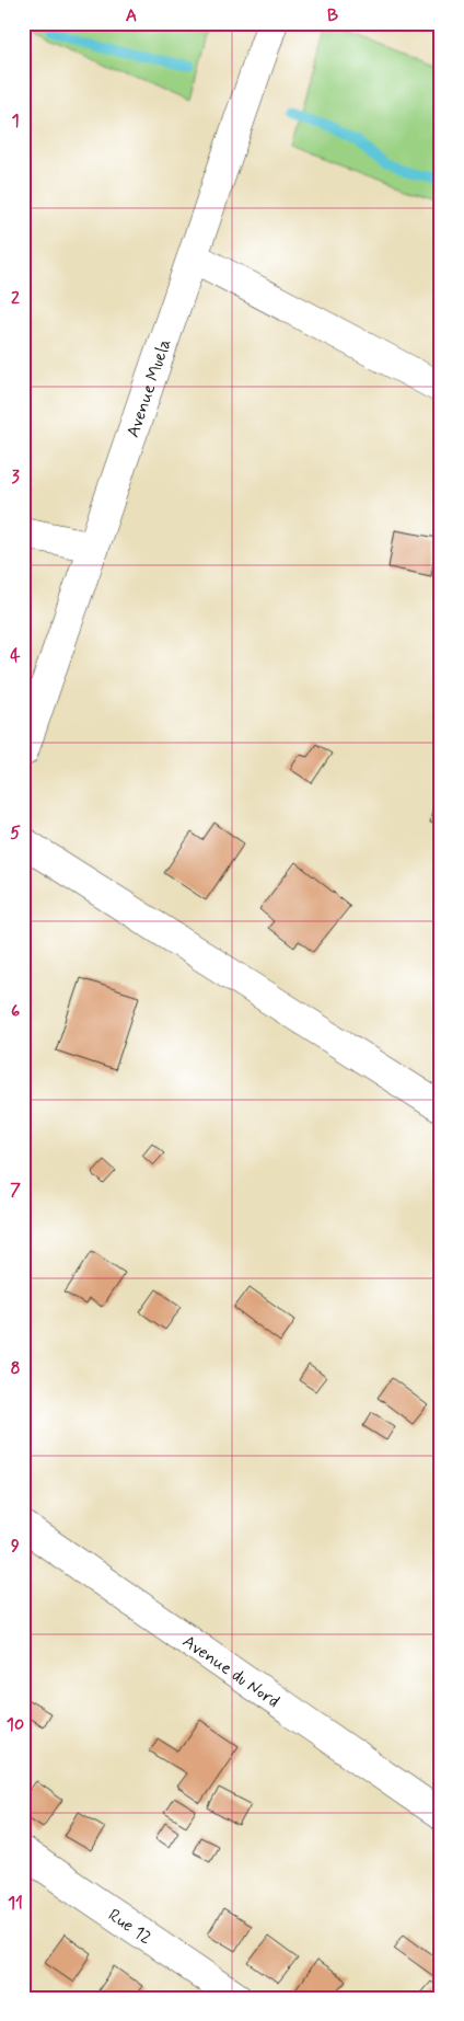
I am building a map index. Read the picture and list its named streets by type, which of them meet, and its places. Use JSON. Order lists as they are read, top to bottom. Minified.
{"streets":{"street":["Avenue Muela","Avenue du Nord","Rue 12"]},"grid":{"columns":["A","B"],"rows":["1","2","3","4","5","6","7","8","9","10","11"]}}
